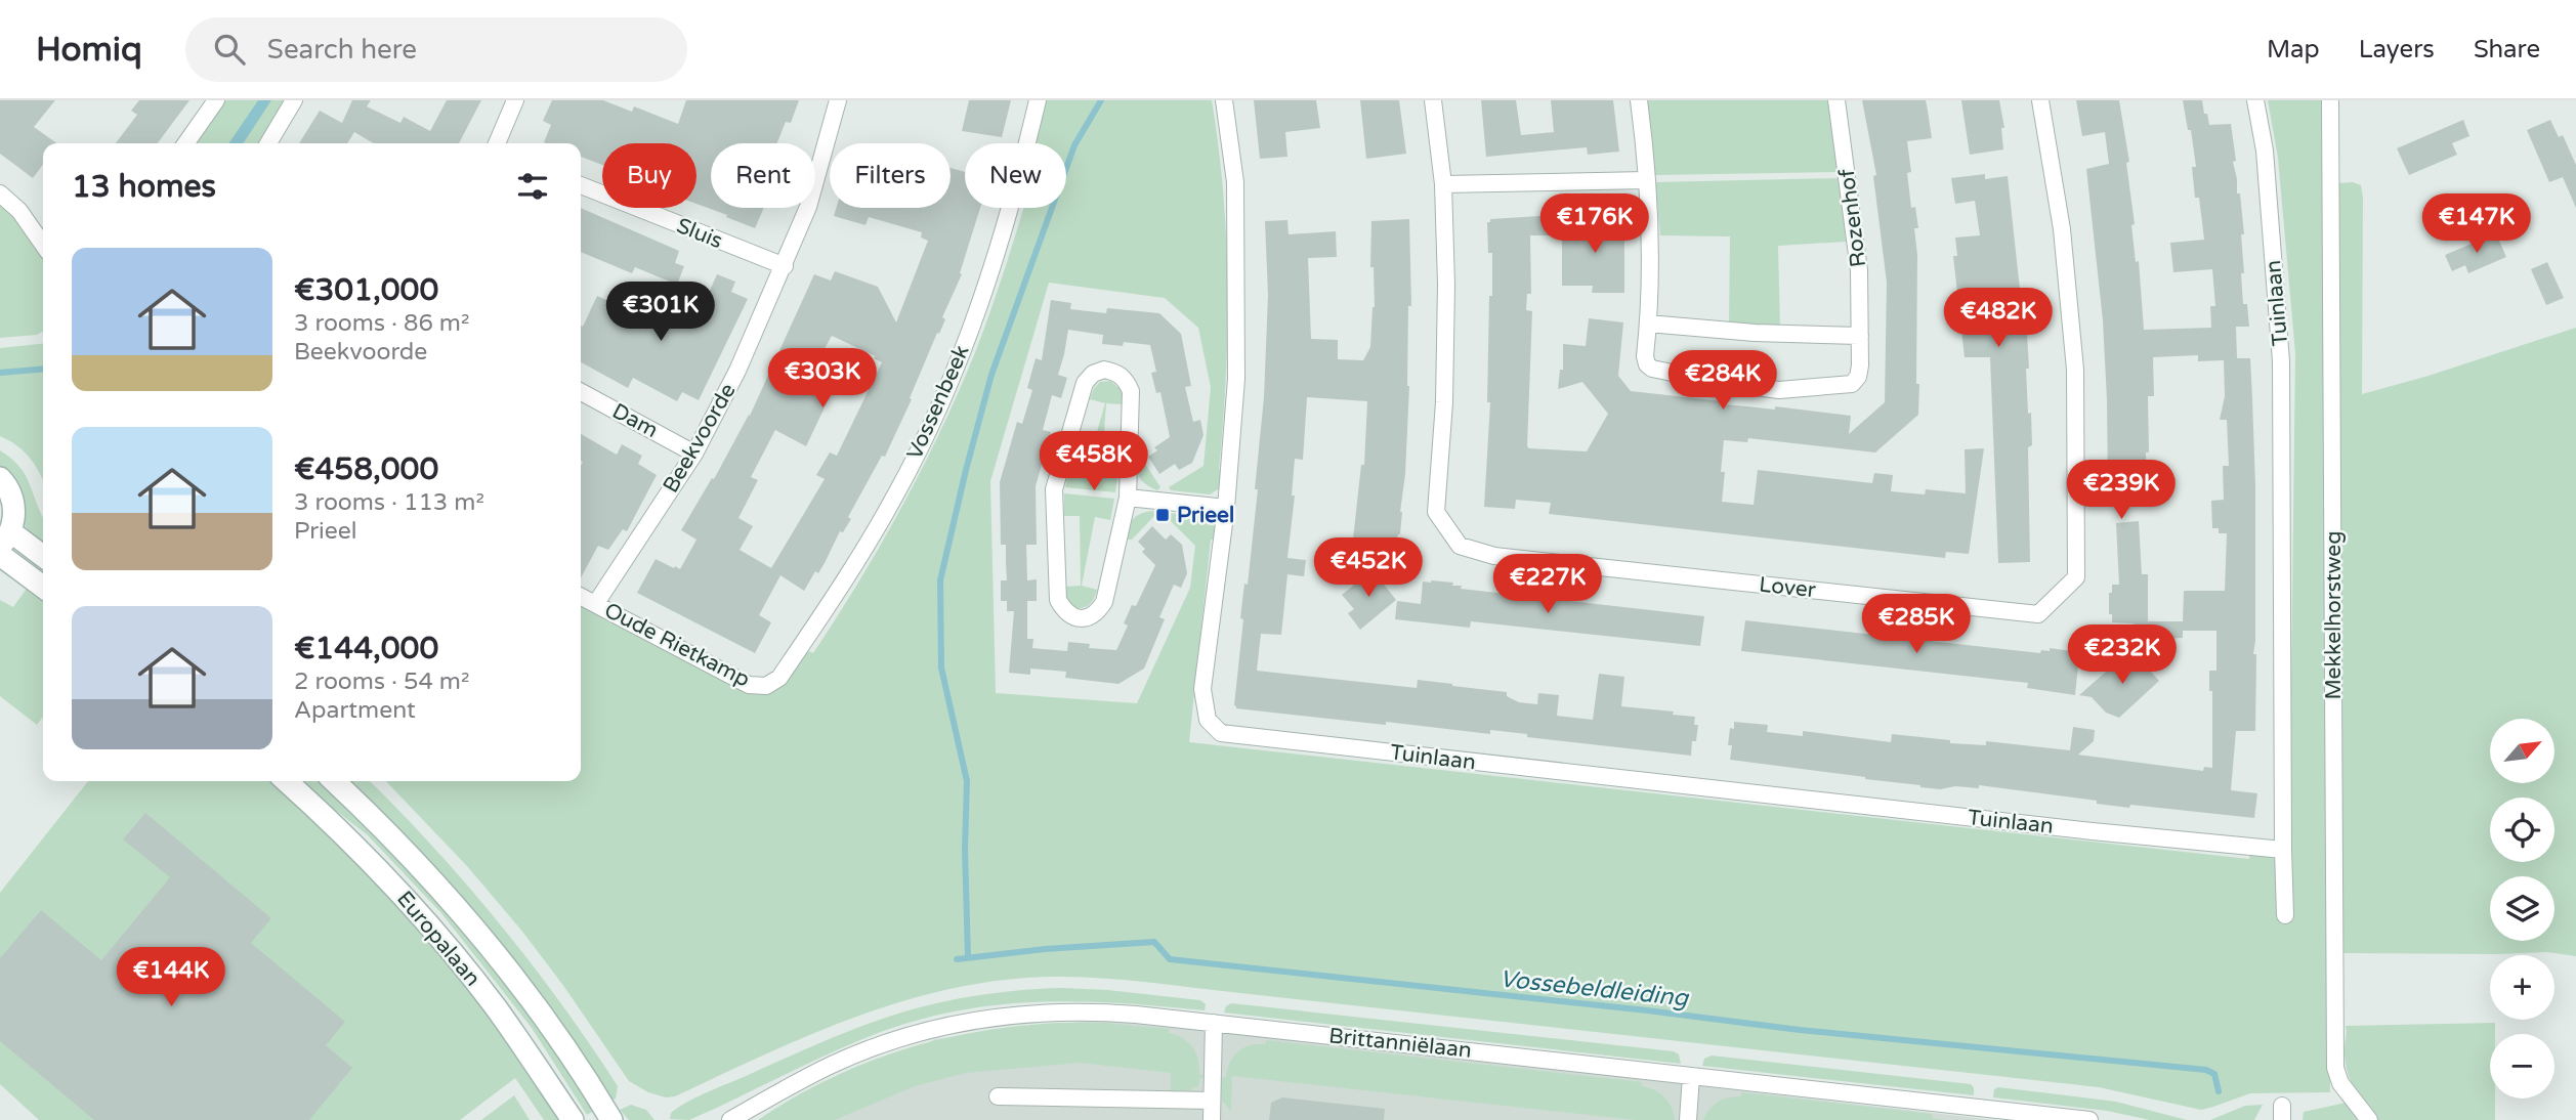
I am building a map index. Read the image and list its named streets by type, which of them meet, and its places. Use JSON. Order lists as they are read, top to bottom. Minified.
{"streets":{"street":["Rozenhof","Sluis","Tuinlaan","Vossenbeek","Dam","Beekvoorde","Lover","Mekkelhorstweg","Oude Rietkamp","Europalaan","Brittanniëlaan"]},"crossings":[["Sluis","Beekvoorde"],["Vossenbeek","Oude Rietkamp"],["Dam","Beekvoorde"],["Beekvoorde","Oude Rietkamp"]],"water":["Vossebeldleiding"],"places":{"transit":["Prieel"]},"north":"top right","page":{"header":"Homiq","search":"Search here","nav":["Map","Layers","Share"],"chip":["Buy","Rent","Filters","New"],"heading":"13 homes","price":["€176K","€147K","€301K","€482K","€303K","€284K","€458K","€239K","€452K","€227K","€285K","€232K","€144K"],"list":[{"name":"€301,000","note":"3 rooms · 86 m² · Beekvoorde"},{"name":"€458,000","note":"3 rooms · 113 m² · Prieel"},{"name":"€144,000","note":"2 rooms · 54 m² · Apartment"}],"map_buttons":["+","−"]}}
